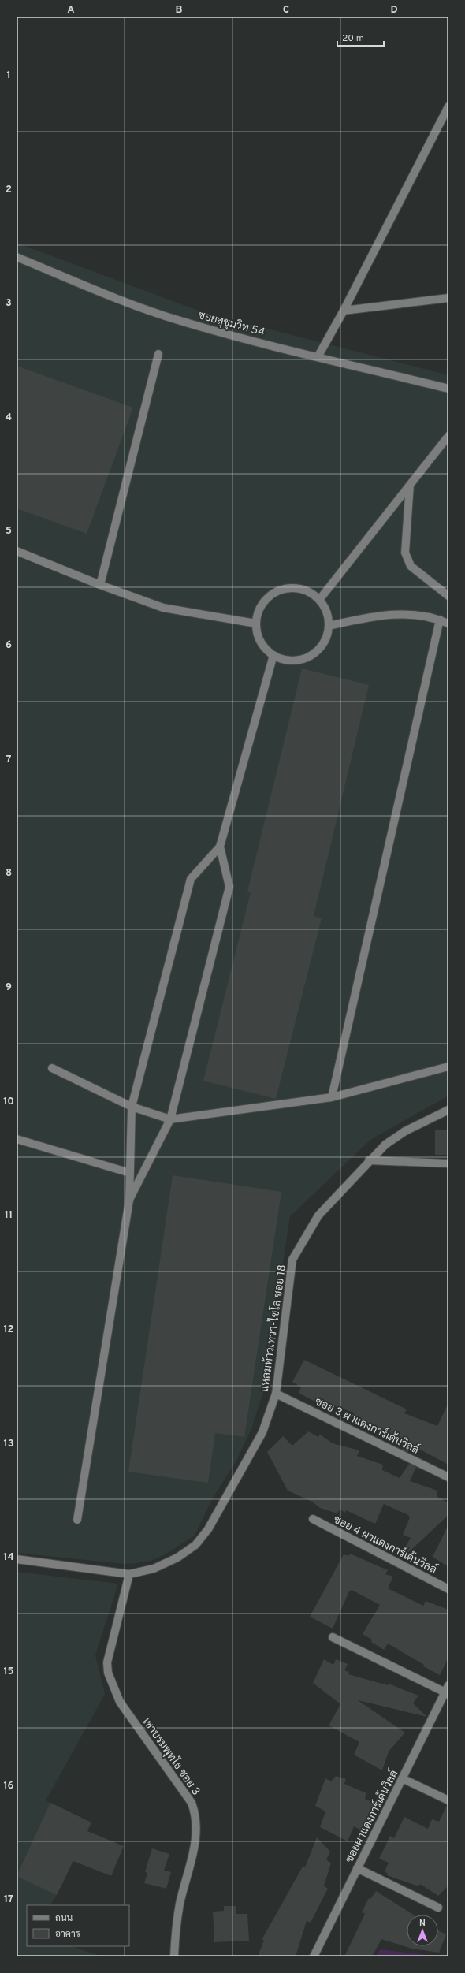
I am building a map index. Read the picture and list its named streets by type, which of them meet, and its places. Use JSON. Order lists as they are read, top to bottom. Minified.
{"streets":{"street":["ซอยสุขุมวิท 54","แหลมท้าวเทวา-ไซโล ซอย 18","ซอย 3 ผาแดงการ์เด้นวิลล์","ซอย 4 ผาแดงการ์เด้นวิลล์","เขาบรมพุทโธ ซอย 3","ซอยผาแดงการ์เด้นวิลล์"]},"crossings":[["แหลมท้าวเทวา-ไซโล ซอย 18","ซอย 3 ผาแดงการ์เด้นวิลล์"],["แหลมท้าวเทวา-ไซโล ซอย 18","เขาบรมพุทโธ ซอย 3"]],"legend":["ถนน","อาคาร"],"scale_bar":"20 m","north":"top","grid":{"columns":["A","B","C","D"],"rows":["1","2","3","4","5","6","7","8","9","10","11","12","13","14","15","16","17"]}}
